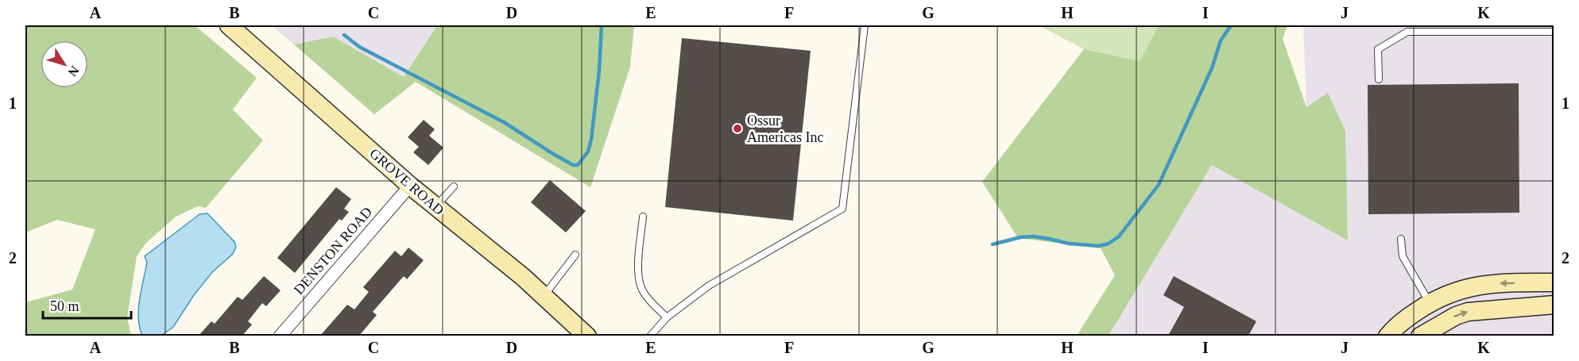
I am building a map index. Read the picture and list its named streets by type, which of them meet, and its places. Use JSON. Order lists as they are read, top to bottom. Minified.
{"streets":{"main road":["GROVE ROAD"],"street":["DENSTON ROAD"]},"crossings":[["GROVE ROAD","DENSTON ROAD"]],"places":["Ossur Americas Inc"],"scale_bar":"50 m","north":"bottom right","grid":{"columns":["A","B","C","D","E","F","G","H","I","J","K"],"rows":["1","2"]}}
